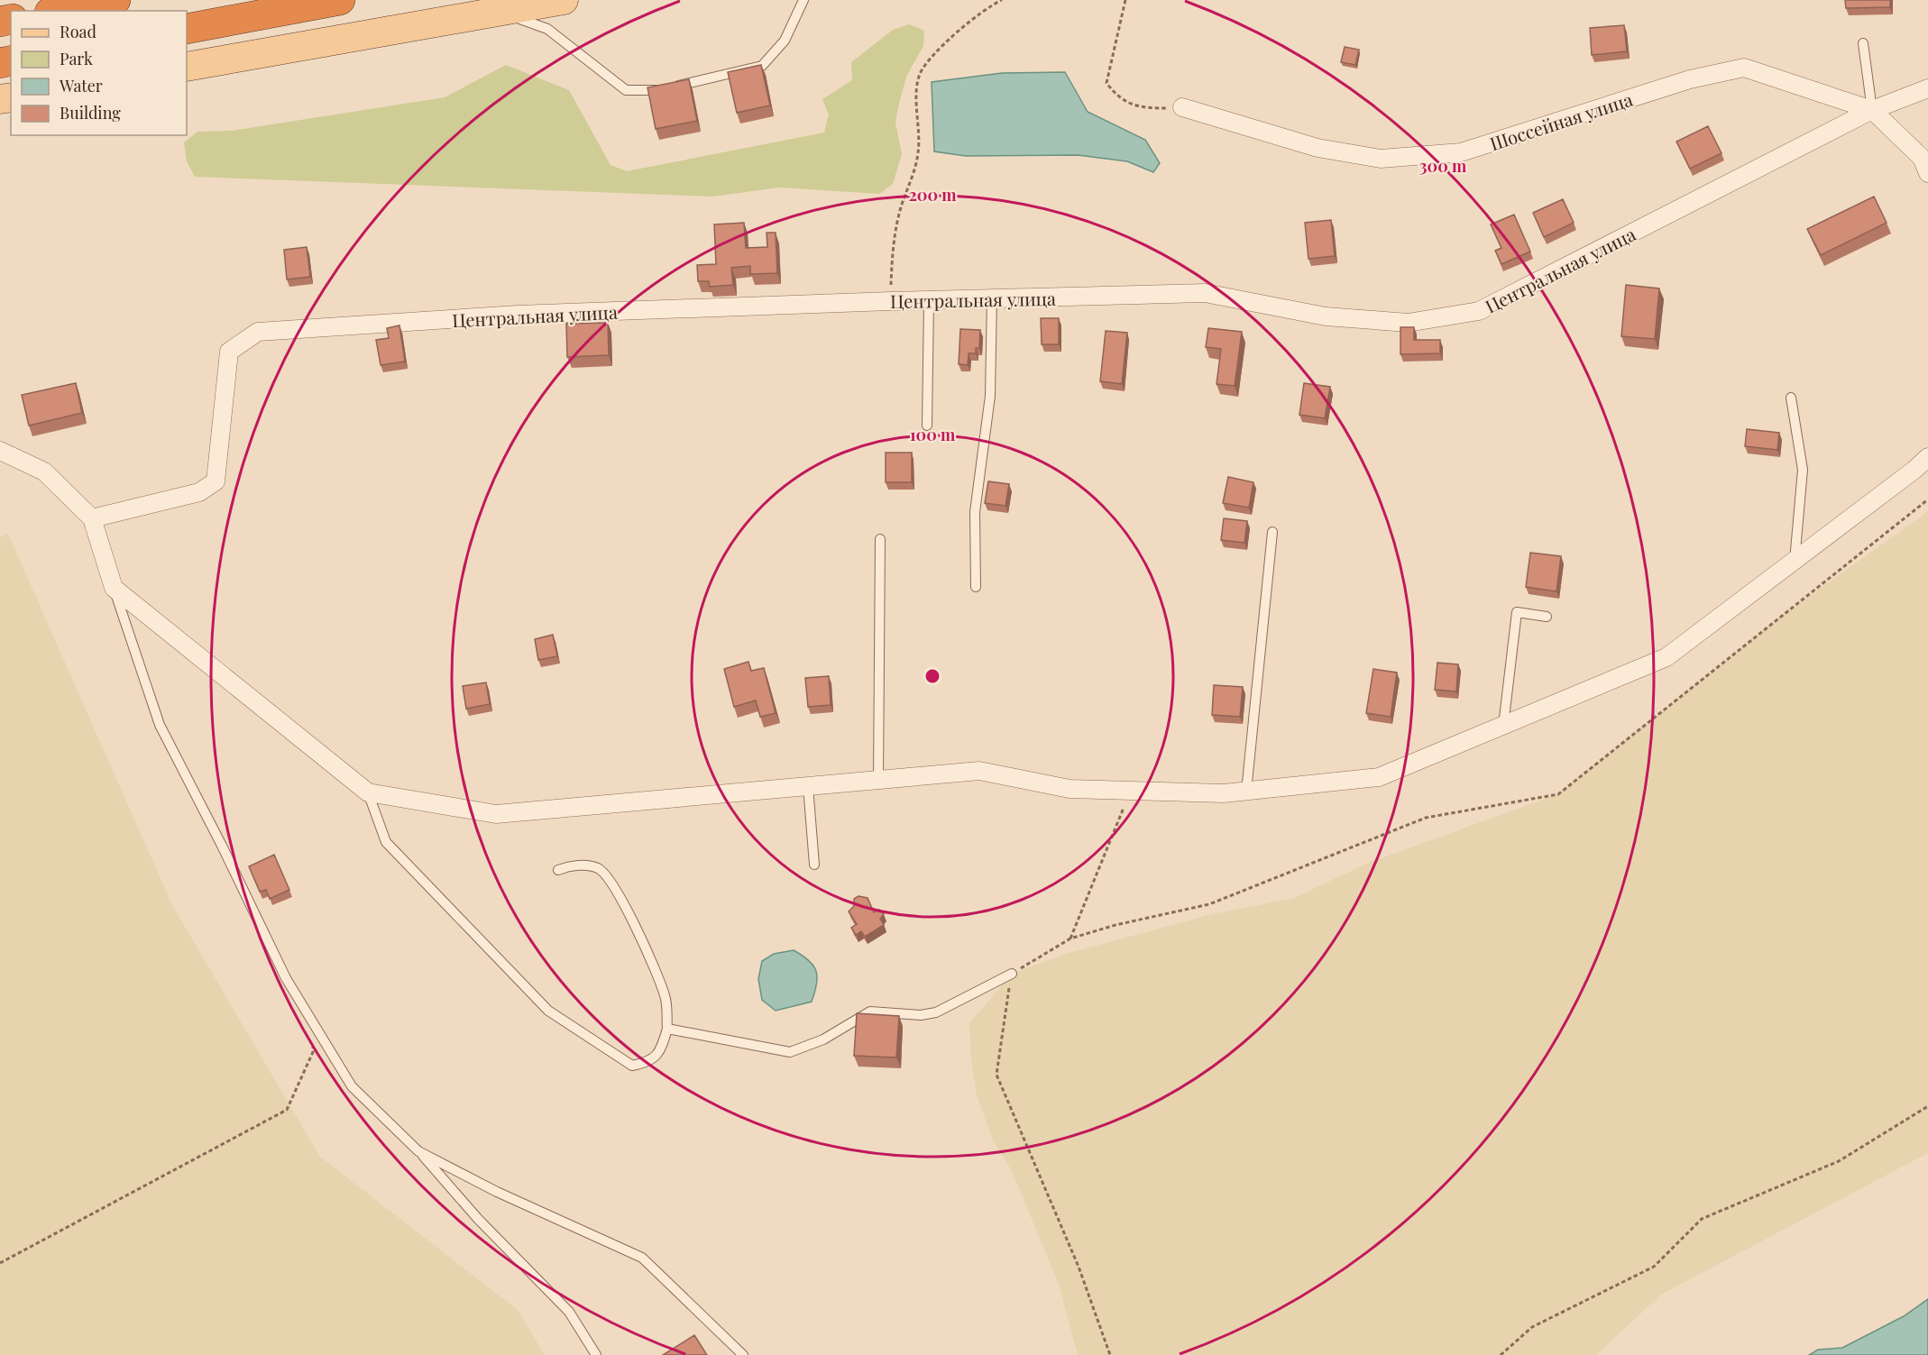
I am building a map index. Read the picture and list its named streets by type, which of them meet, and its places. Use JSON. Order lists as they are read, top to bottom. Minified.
{"streets":{"street":["Шоссейная улица","Центральная улица"]},"crossings":[["Шоссейная улица","Центральная улица"]],"legend":["Road","Park","Water","Building"],"rings":["300 m","200 m","100 m"]}
